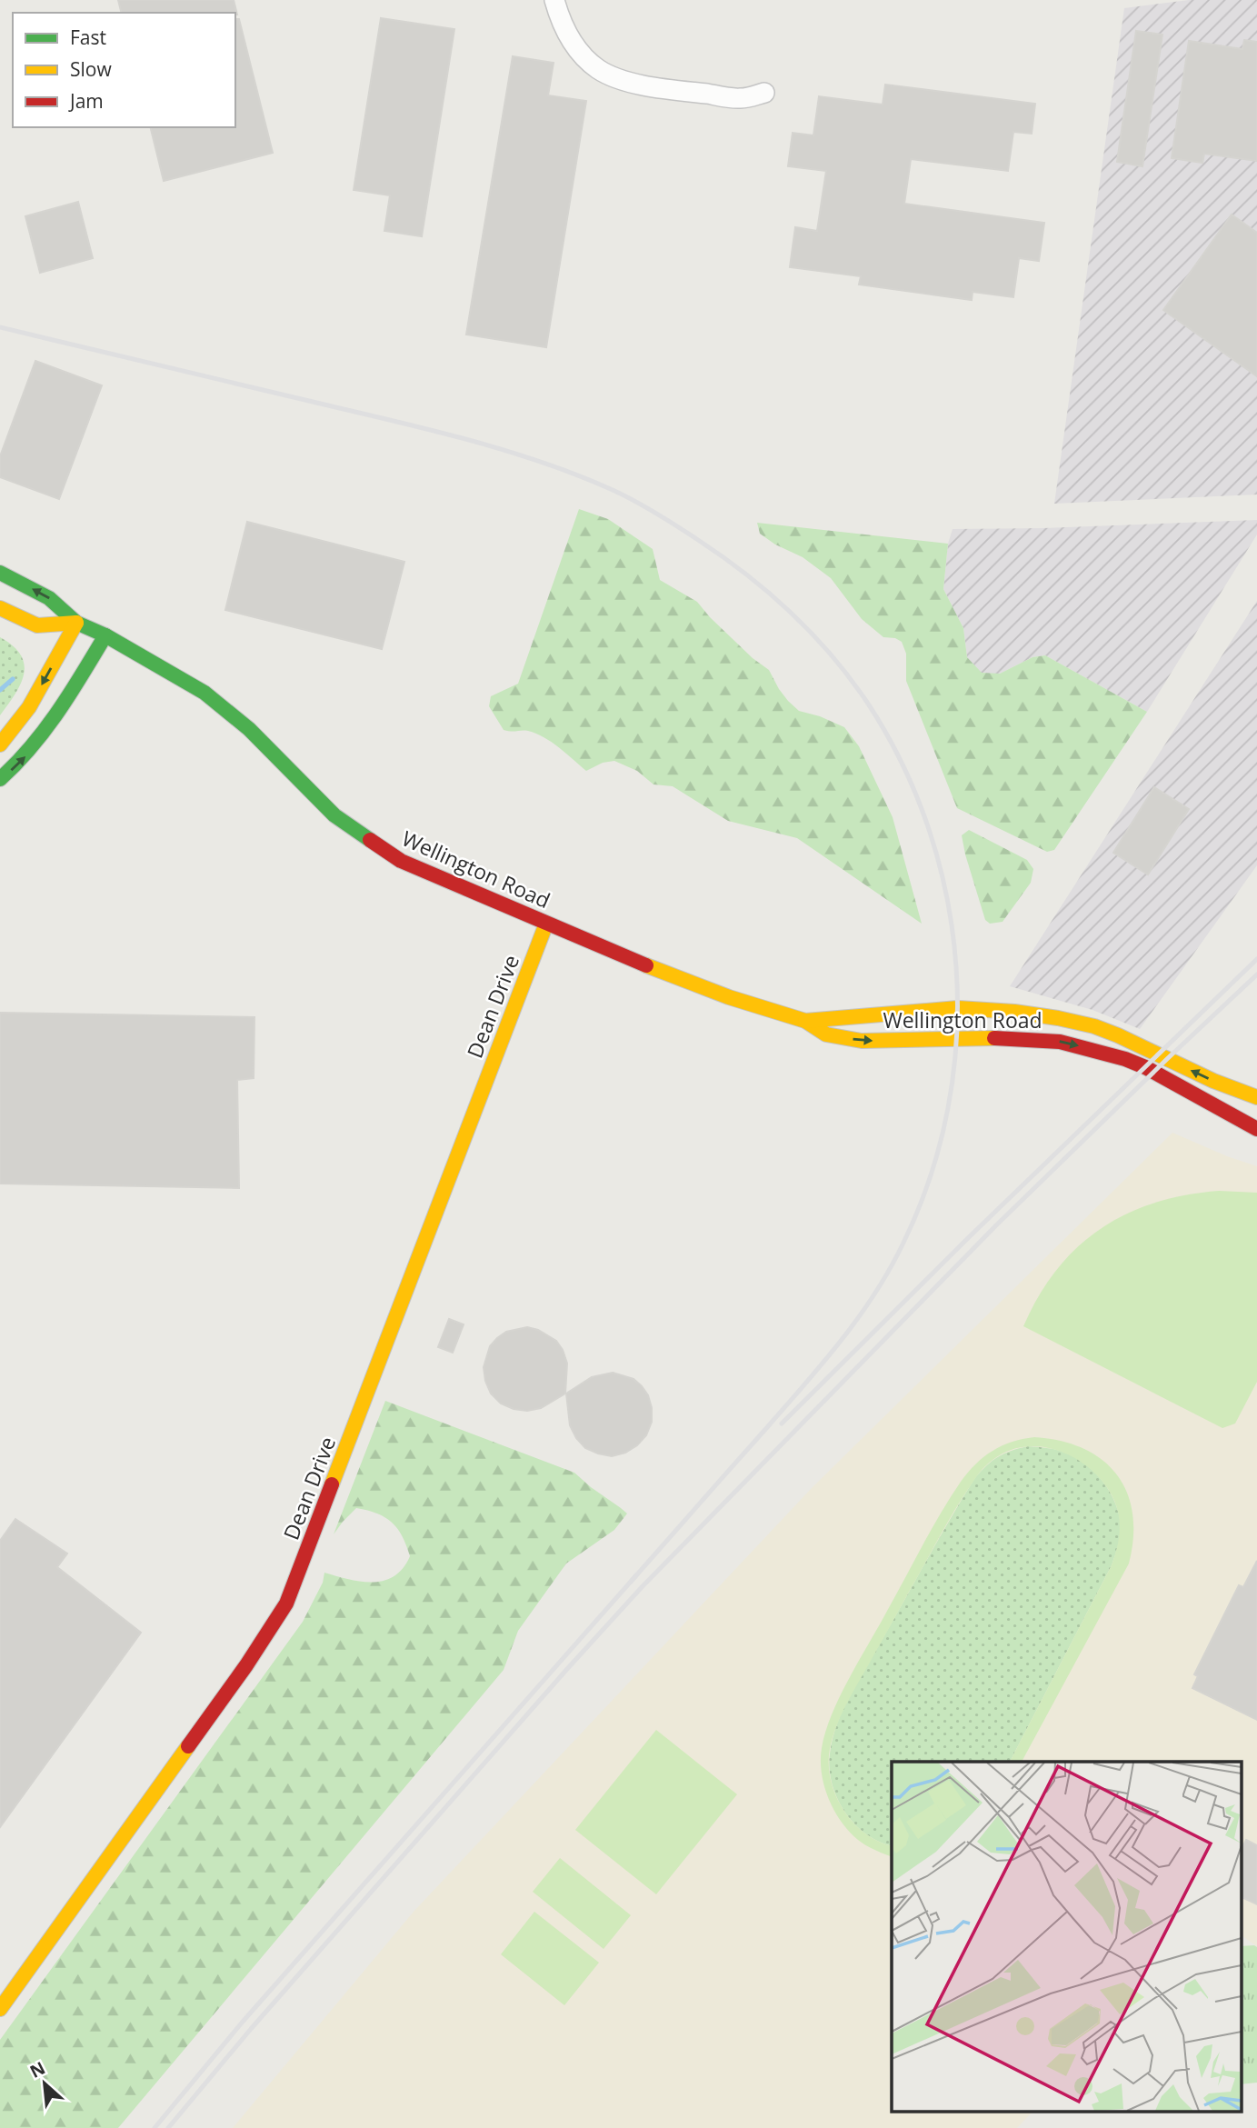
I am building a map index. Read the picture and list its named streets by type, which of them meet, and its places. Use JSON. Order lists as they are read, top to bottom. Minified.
{"streets":{"main road":["Wellington Road","Dean Drive"]},"crossings":[["Wellington Road","Dean Drive"]],"legend":["Fast","Slow","Jam"],"north":"top left"}
